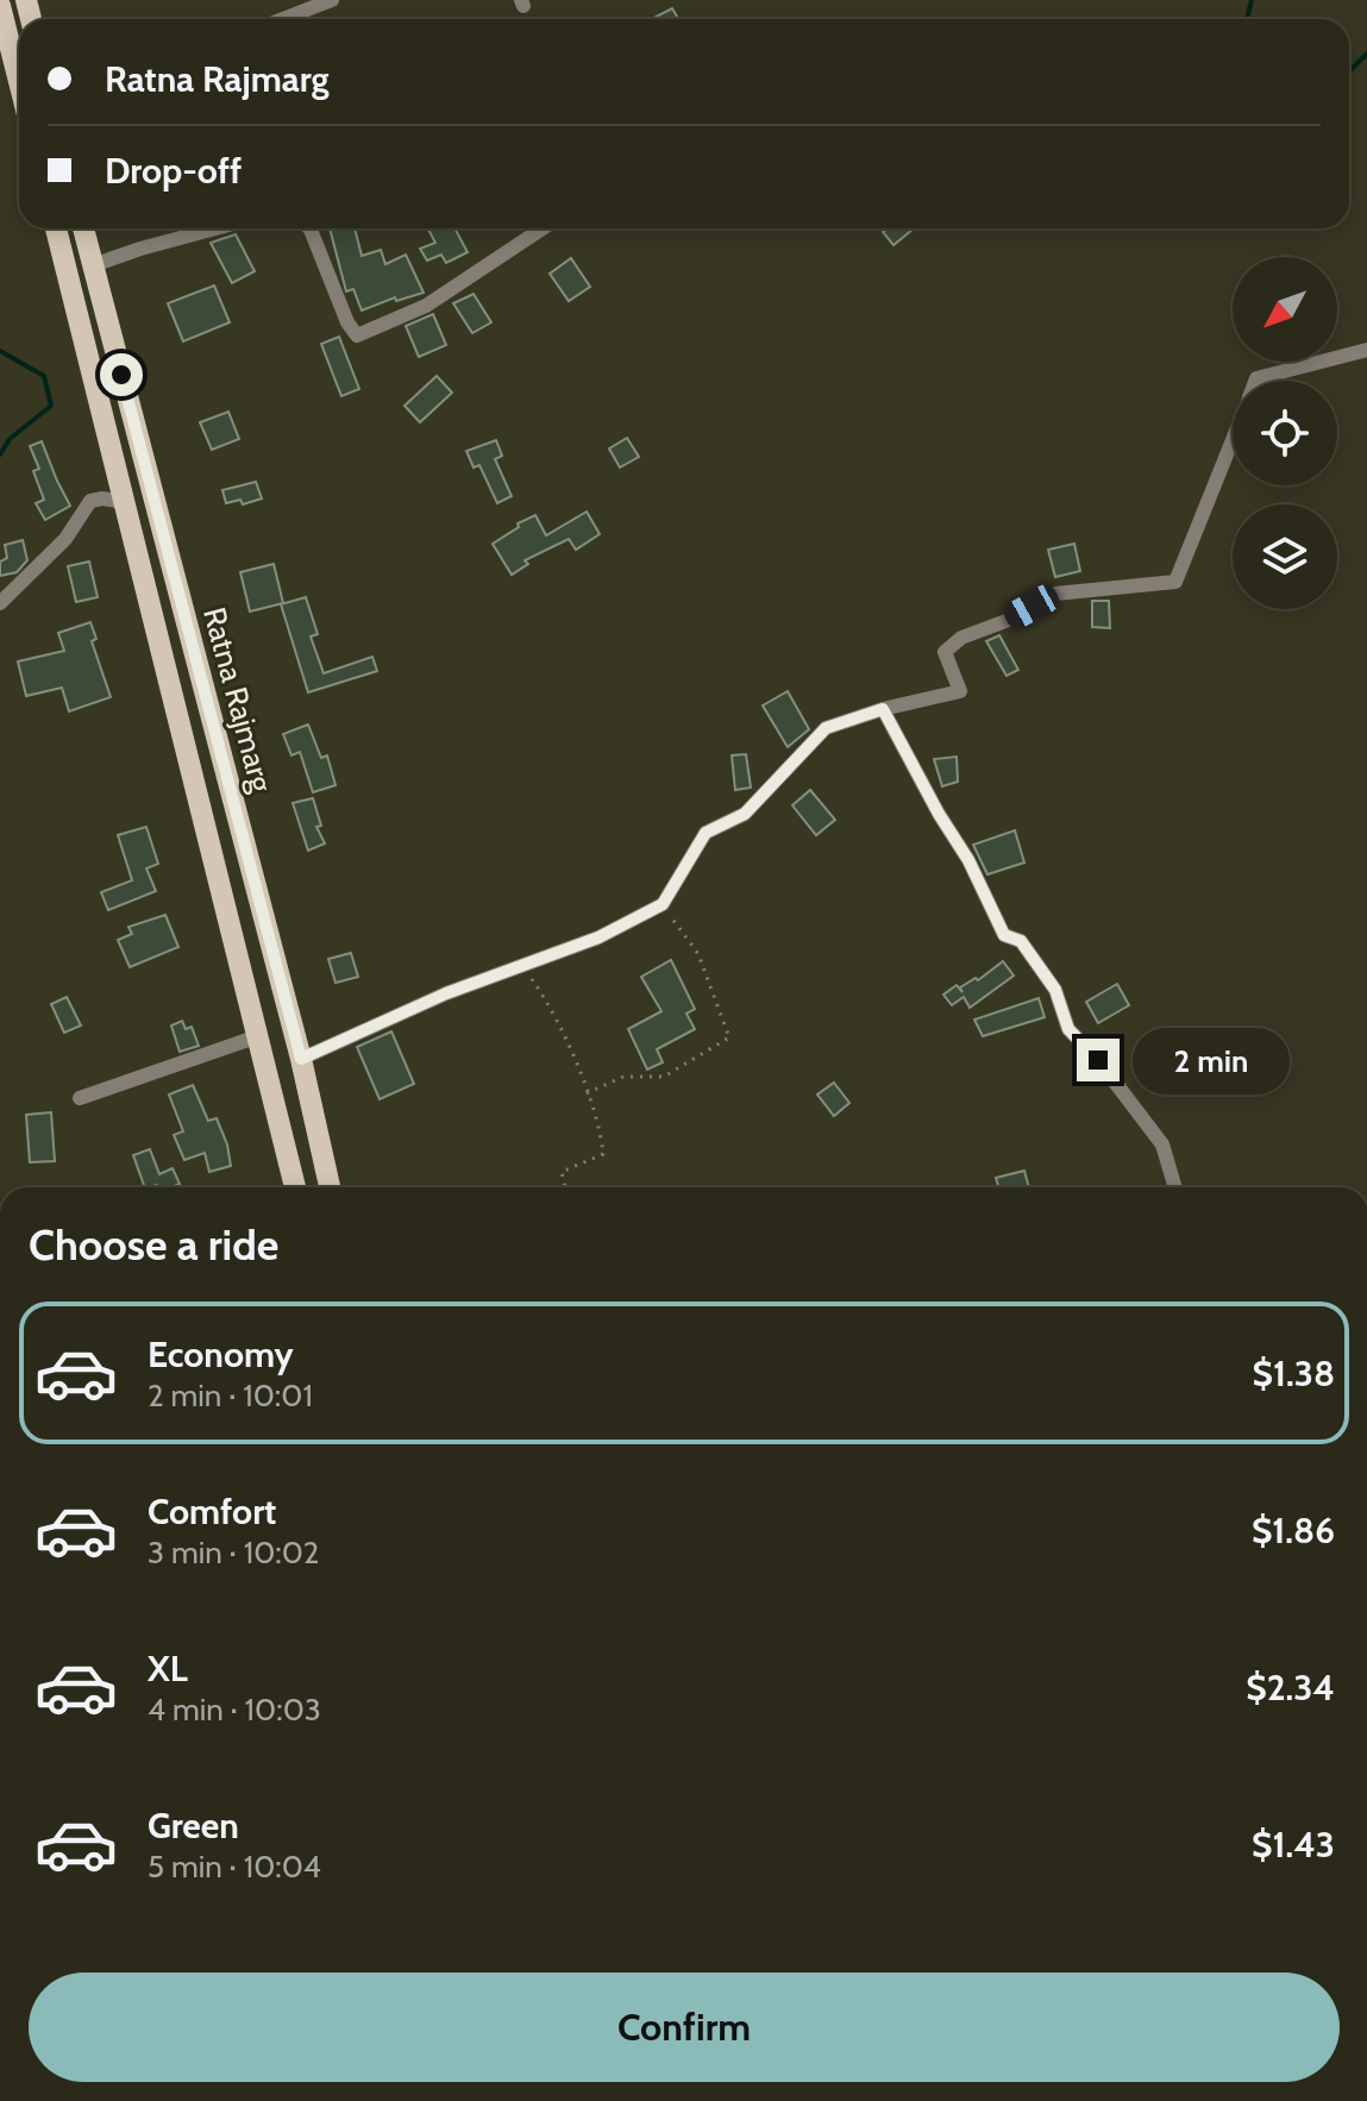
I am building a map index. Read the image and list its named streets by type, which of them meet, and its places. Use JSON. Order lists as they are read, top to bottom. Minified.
{"streets":{"main road":["Ratna Rajmarg"]},"north":"bottom left","page":{"banner":["Ratna Rajmarg","Drop-off"],"bubble":"2 min","heading":"Choose a ride","list":[{"name":"Economy","note":"2 min · 10:01","value":"$1.38"},{"name":"Comfort","note":"3 min · 10:02","value":"$1.86"},{"name":"XL","note":"4 min · 10:03","value":"$2.34"},{"name":"Green","note":"5 min · 10:04","value":"$1.43"}],"buttons":"Confirm"}}
